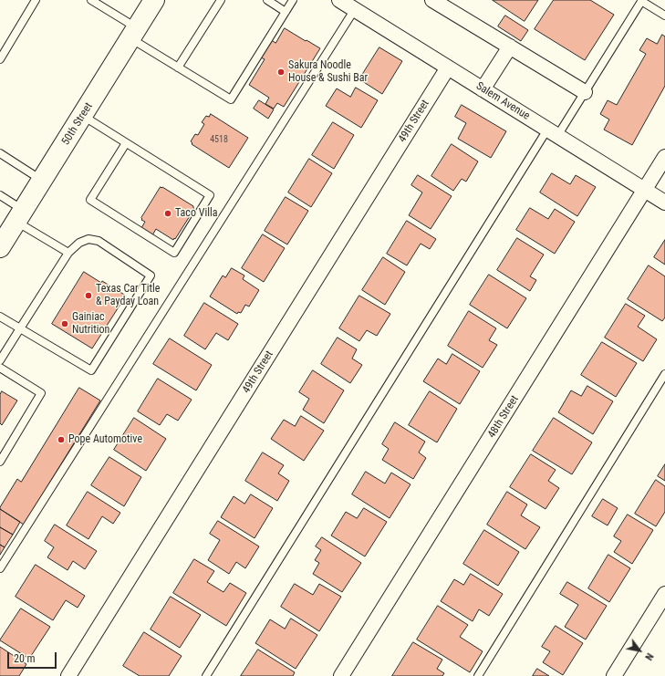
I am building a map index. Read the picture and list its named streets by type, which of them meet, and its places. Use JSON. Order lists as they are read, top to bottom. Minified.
{"streets":{"main road":["50th Street"],"street":["Salem Avenue","49th Street","48th Street"]},"crossings":[["Salem Avenue","49th Street"],["Salem Avenue","48th Street"]],"places":["Sakura Noodle House & Sushi Bar","Taco Villa","Texas Car Title & Payday Loan","Gainiac Nutrition","Pope Automotive"],"house_numbers":["4518"],"scale_bar":"20 m","north":"bottom right"}
